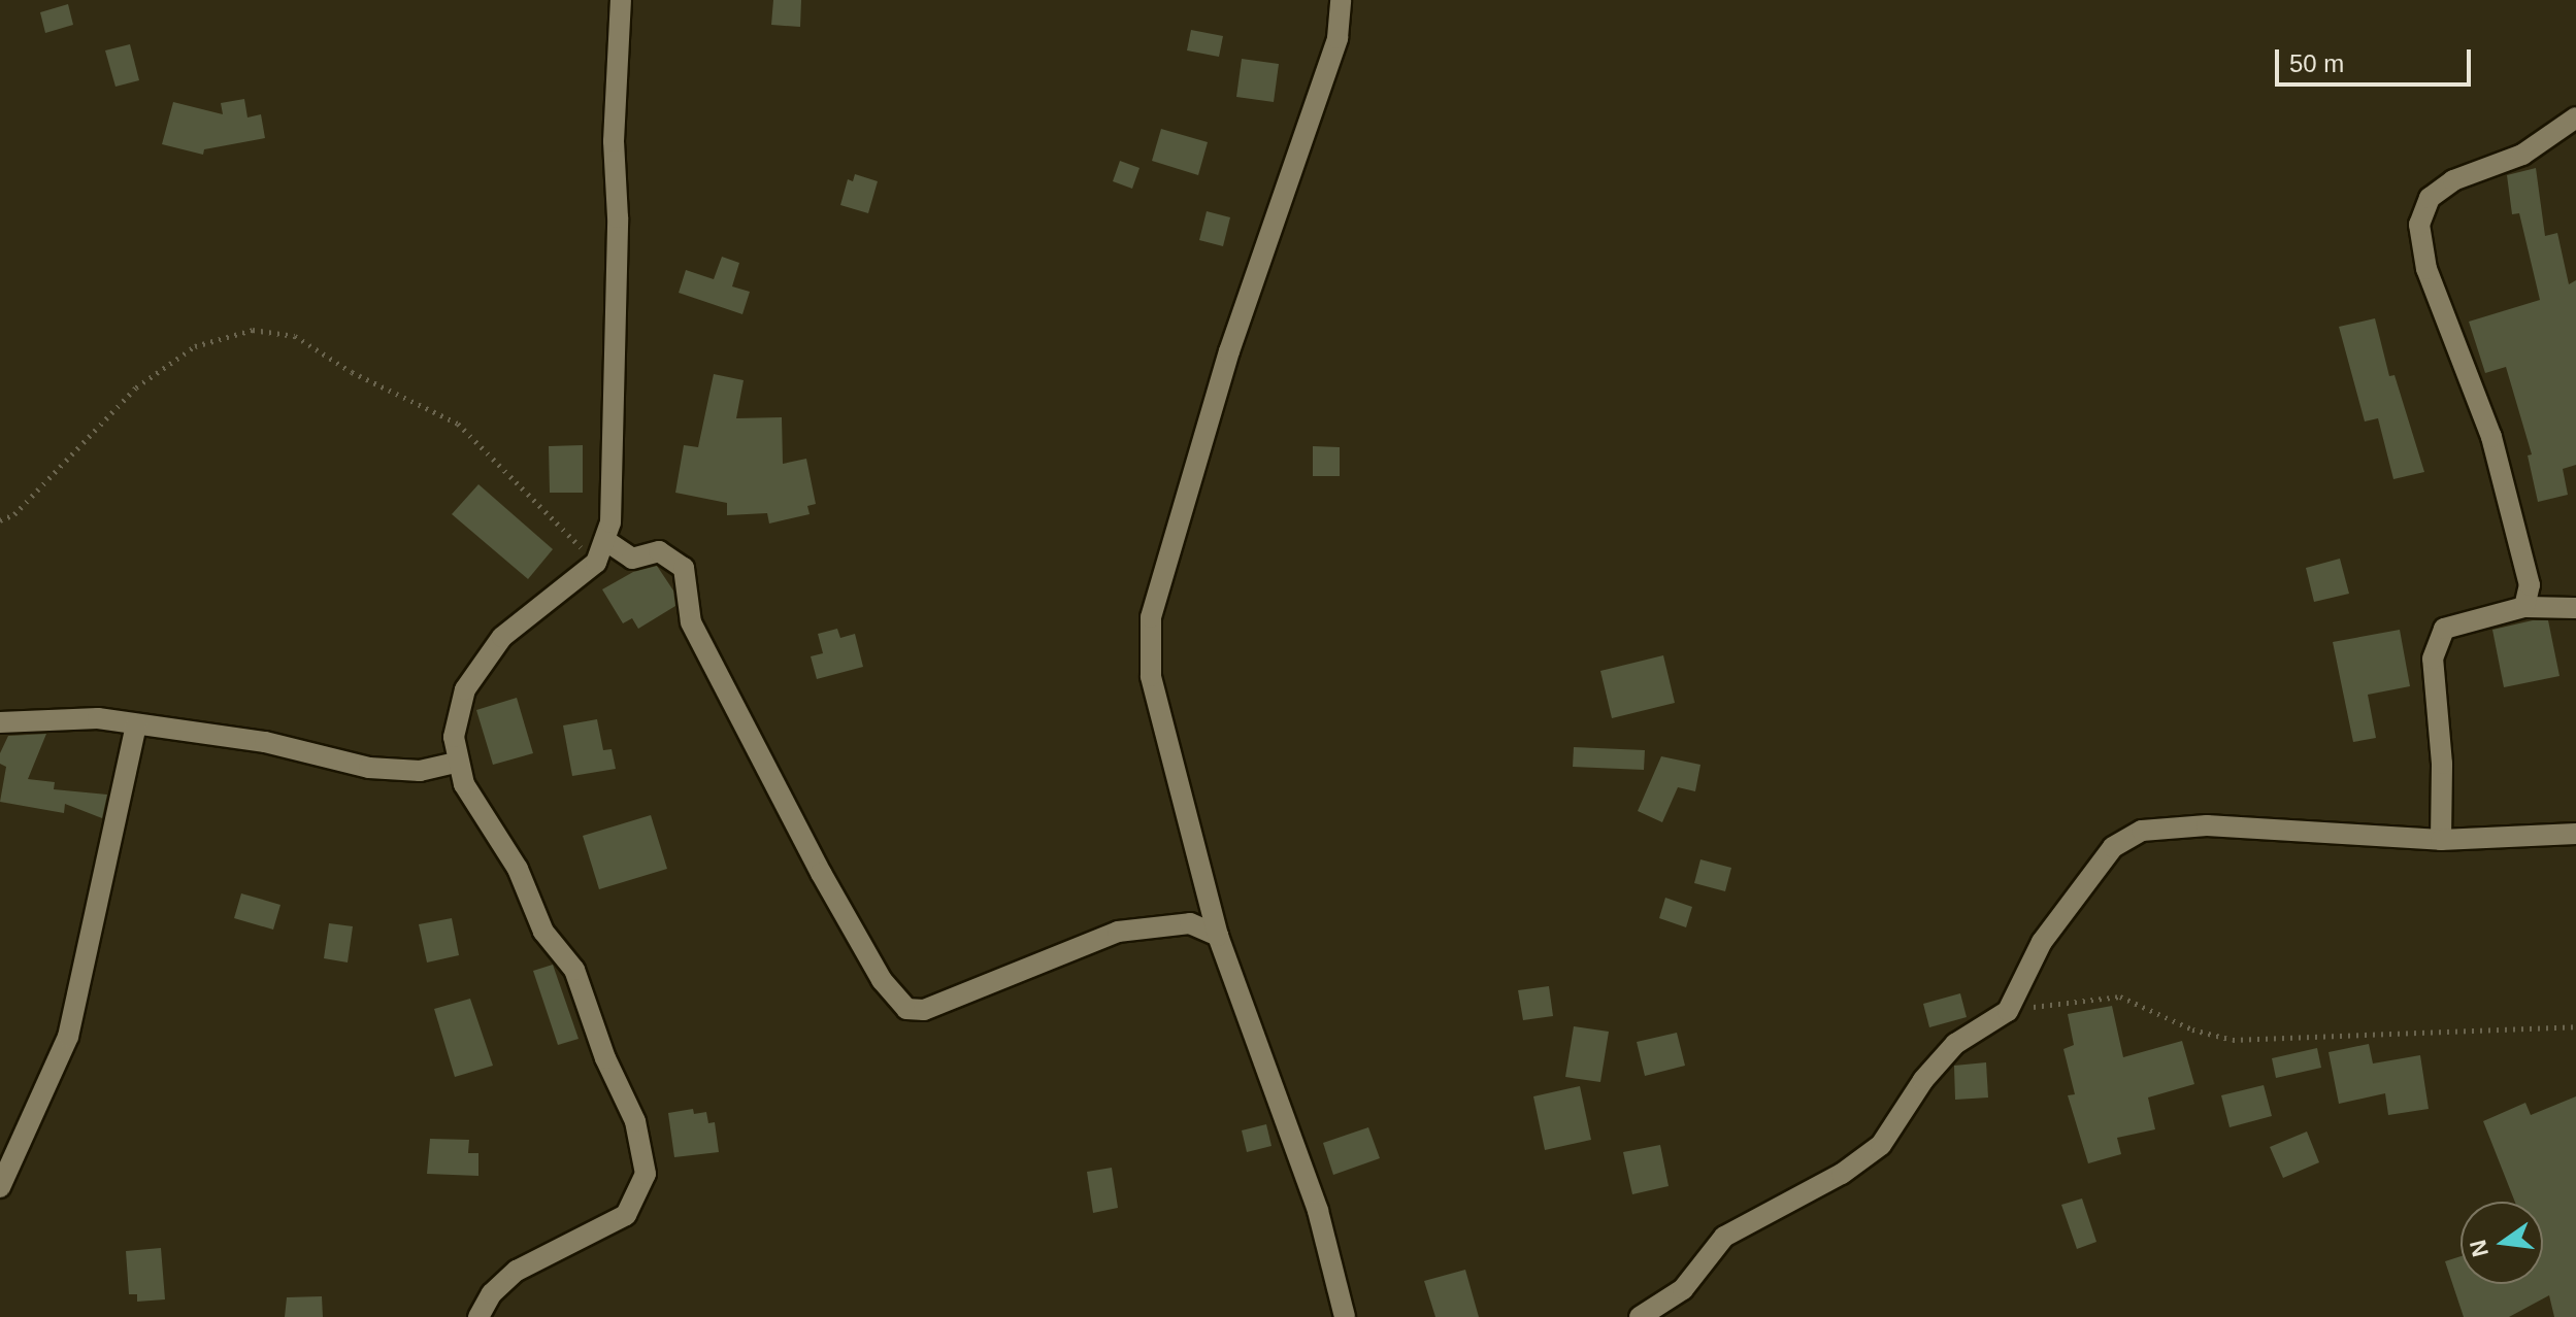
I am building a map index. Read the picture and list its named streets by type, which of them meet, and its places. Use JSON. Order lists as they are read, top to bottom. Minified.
{"scale_bar":"50 m","north":"left"}
